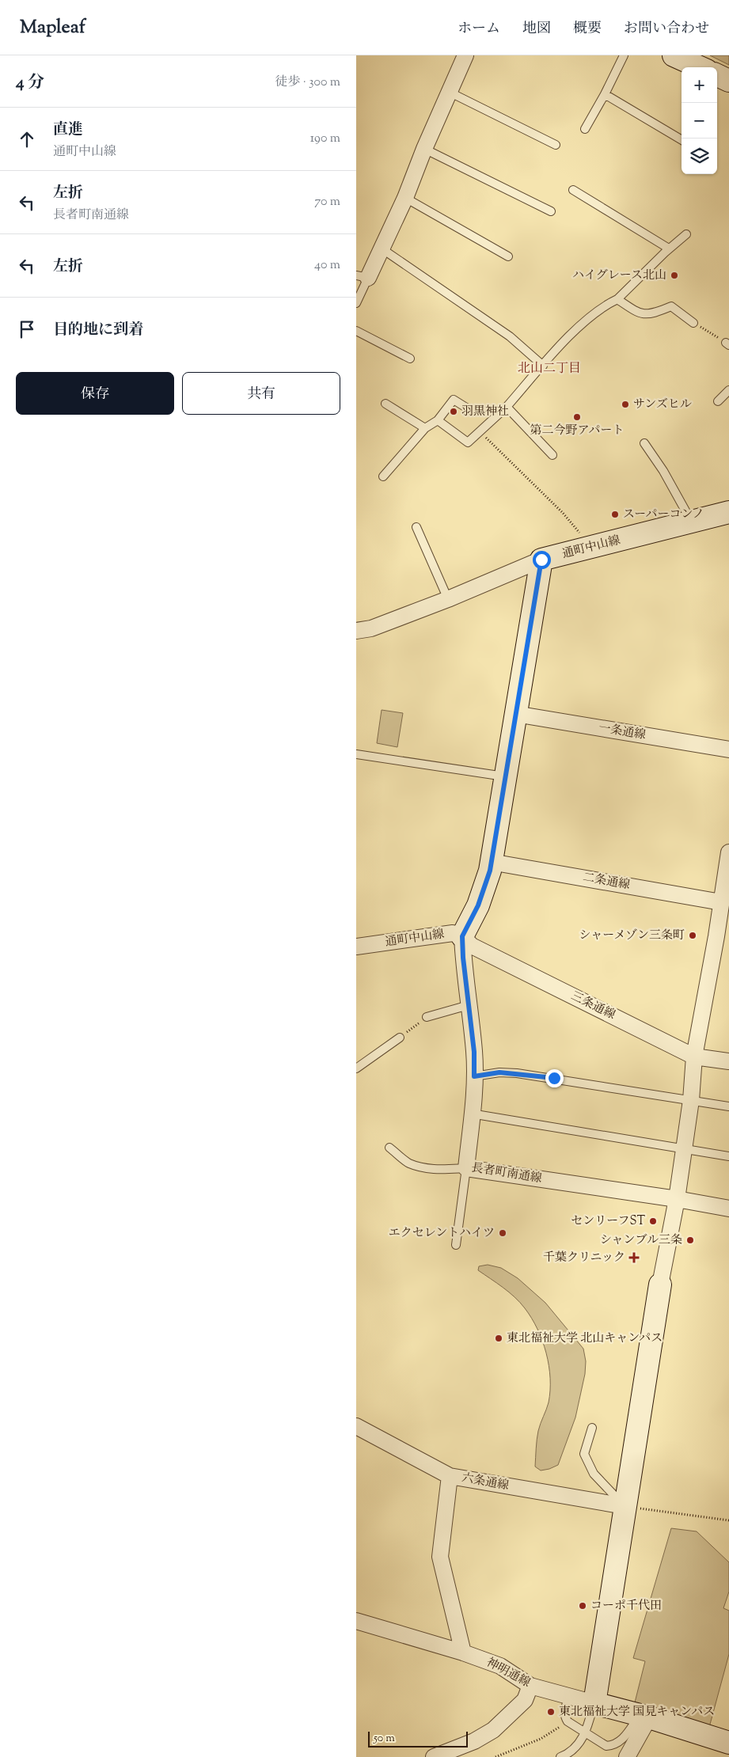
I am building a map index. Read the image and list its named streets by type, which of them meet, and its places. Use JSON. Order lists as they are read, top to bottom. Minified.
{"streets":{"street":["通町中山線","一条通線","二条通線","三条通線","長者町南通線","六条通線","神明通線"]},"crossings":[["通町中山線","一条通線"],["通町中山線","二条通線"],["通町中山線","三条通線"],["通町中山線","長者町南通線"],["三条通線","長者町南通線"]],"districts":["北山二丁目"],"places":{"other":["ハイグレース北山","サンズヒル","羽黒神社","第二今野アパート","スーパーコンノ","シャーメゾン三条町","センリーフST","エクセレントハイツ","シャンブル三条","東北福祉大学 北山キャンパス","コーポ千代田","東北福祉大学 国見キャンパス"],"health":["千葉クリニック"]},"scale_bar":"50 m","page":{"header":"Mapleaf","nav":["ホーム","地図","概要","お問い合わせ"],"heading":["4 分","徒歩 · 300 m"],"map_buttons":["+","−"],"list":[["直進","通町中山線","190 m"],["左折","長者町南通線","70 m"],["左折","40 m"],"目的地に到着"],"buttons":["保存","共有"],"scale":"50 m"}}
